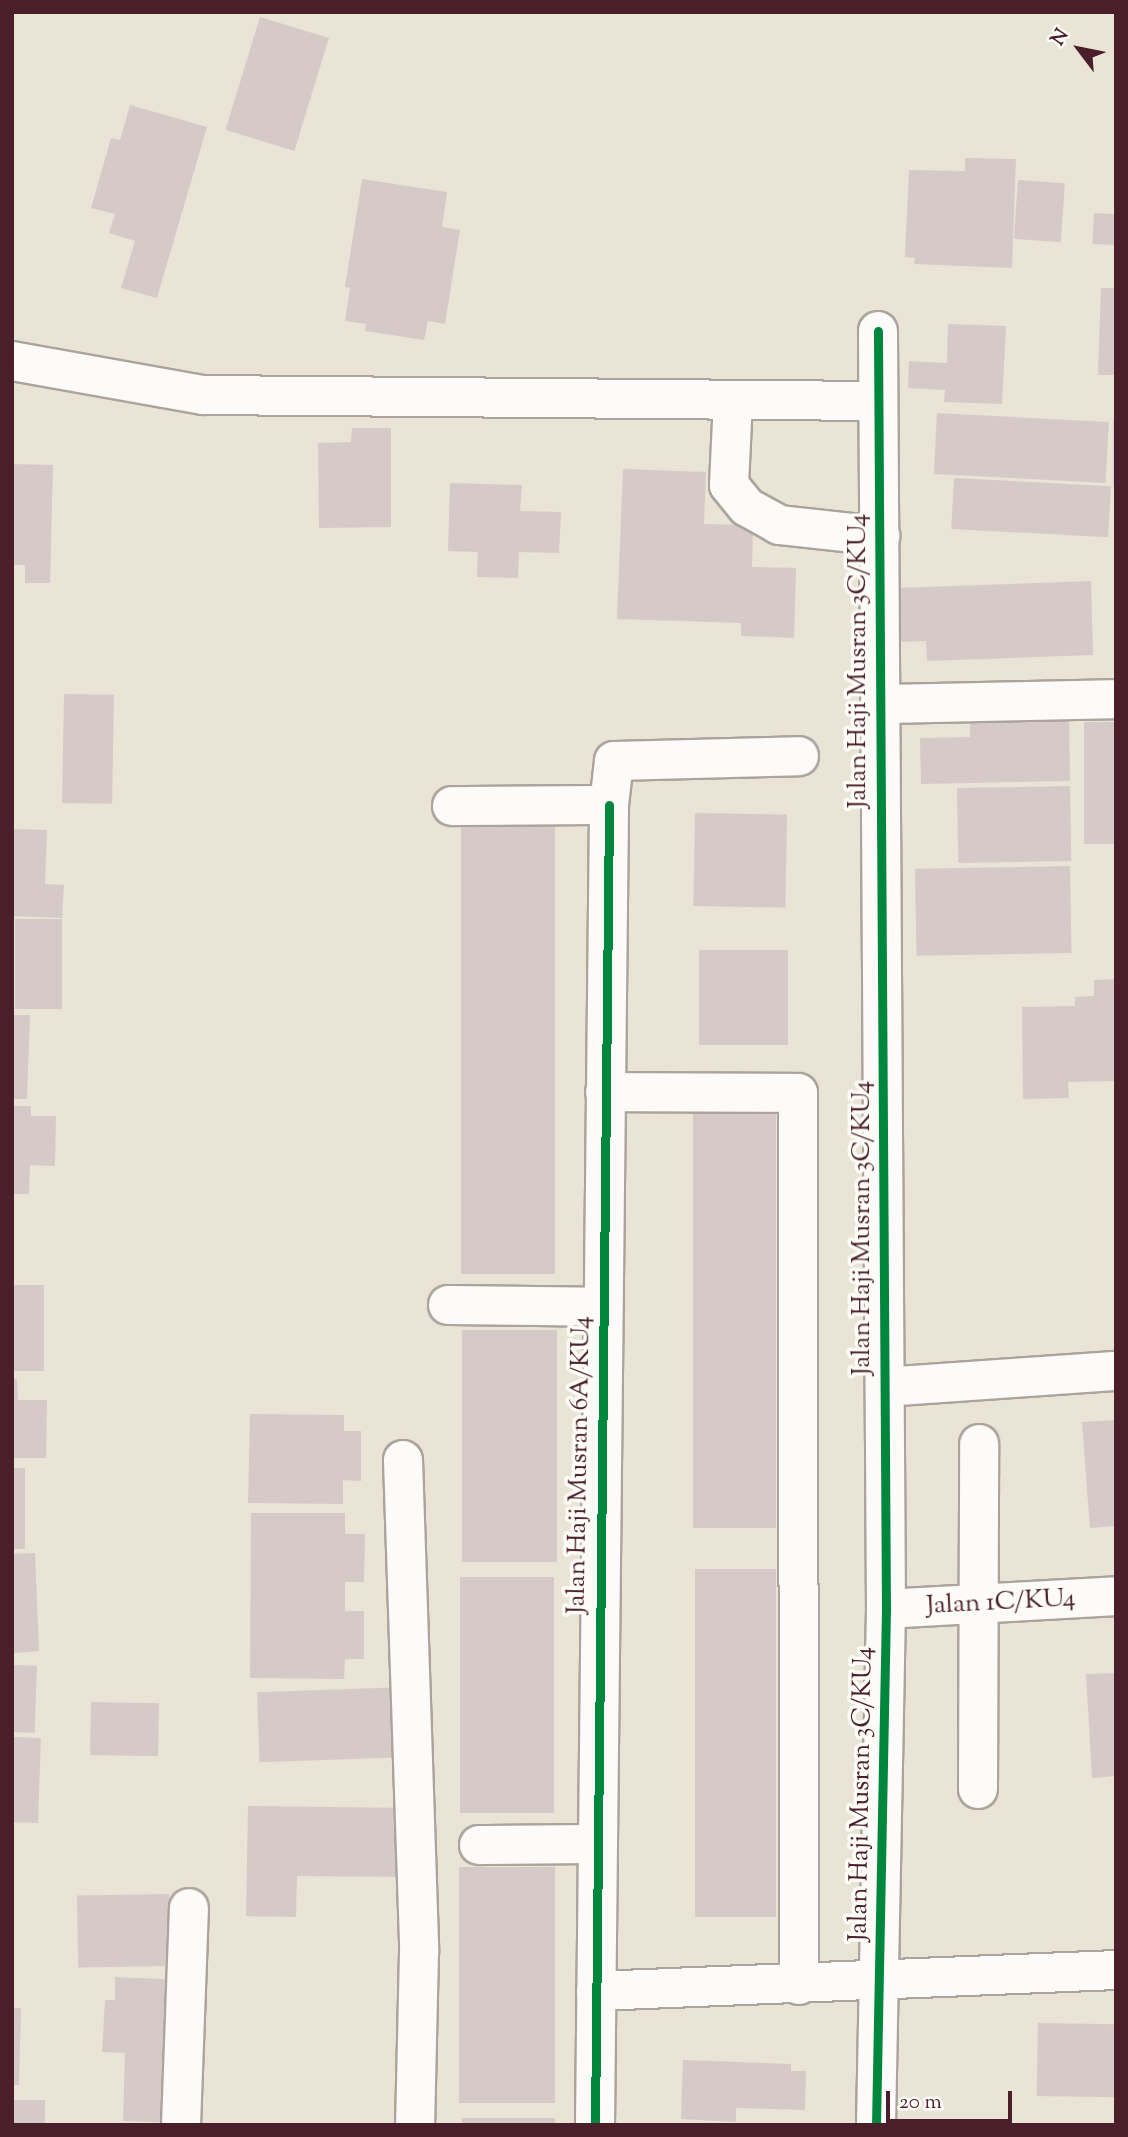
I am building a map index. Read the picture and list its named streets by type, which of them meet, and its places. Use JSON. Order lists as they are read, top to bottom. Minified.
{"streets":{"street":["Jalan Haji Musran 3C/KU4","Jalan Haji Musran 6A/KU4","Jalan 1C/KU4"]},"crossings":[["Jalan Haji Musran 3C/KU4","Jalan 1C/KU4"]],"scale_bar":"20 m","north":"top left"}
